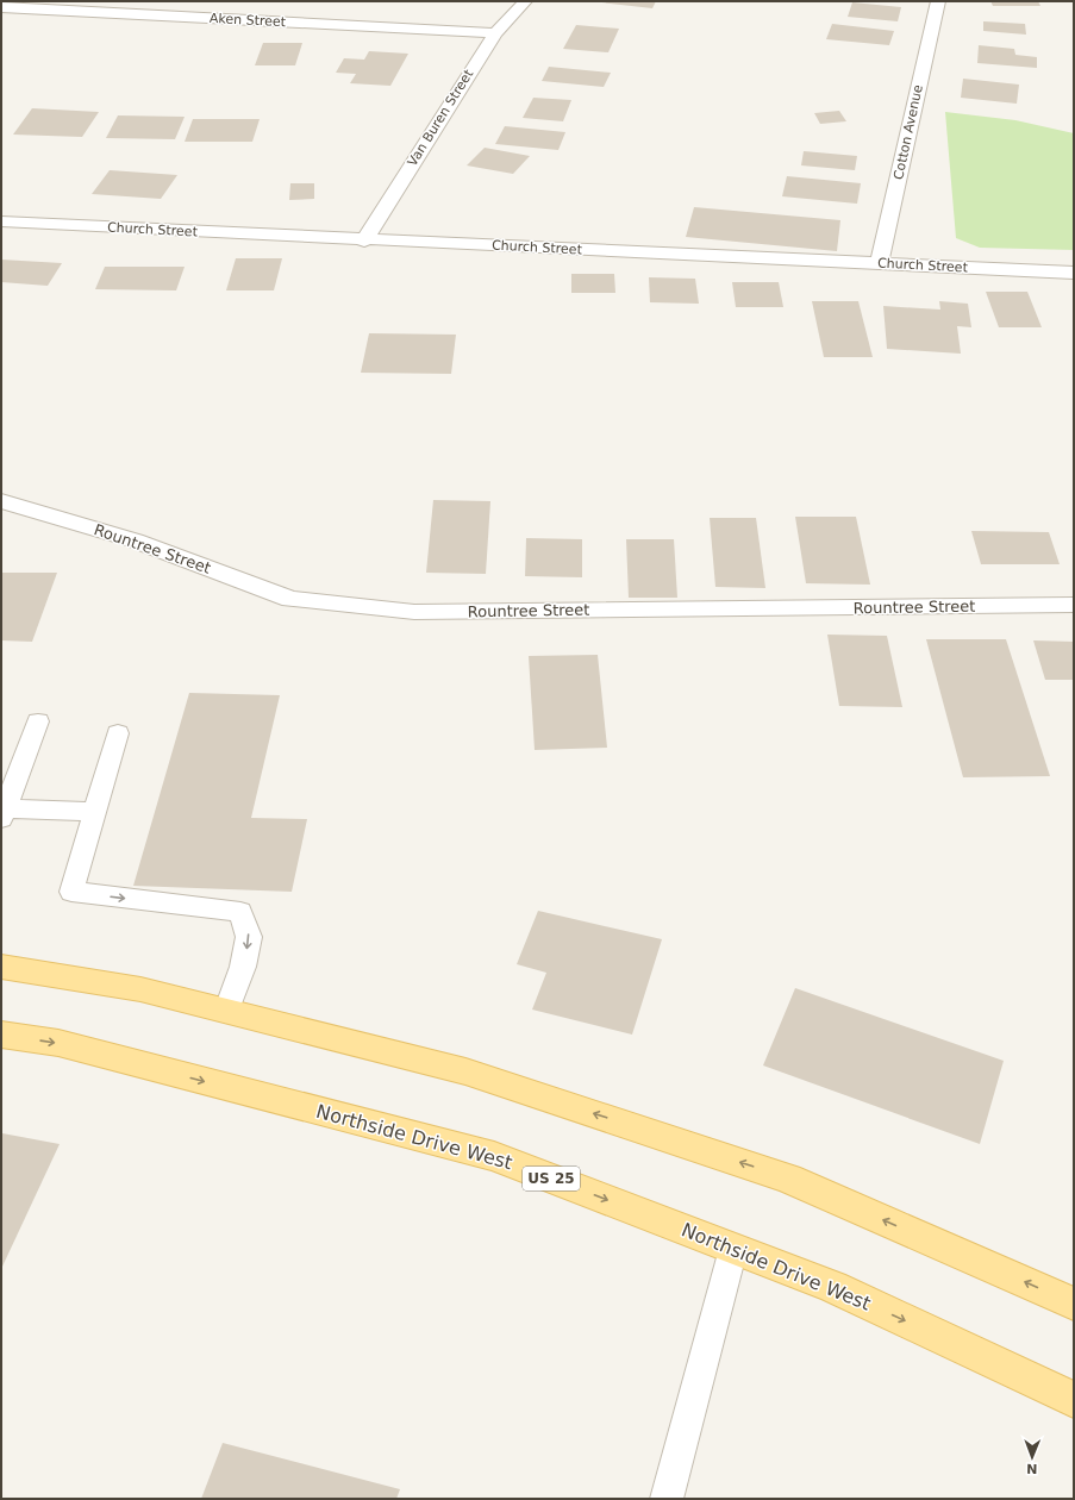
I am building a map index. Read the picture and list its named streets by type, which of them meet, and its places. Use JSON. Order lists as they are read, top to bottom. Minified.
{"streets":{"main road":["Northside Drive West","US 25"],"street":["Aken Street","Van Buren Street","Cotton Avenue","Church Street","Rountree Street"]},"crossings":[["Aken Street","Van Buren Street"],["Van Buren Street","Church Street"],["Cotton Avenue","Church Street"]],"north":"bottom"}
